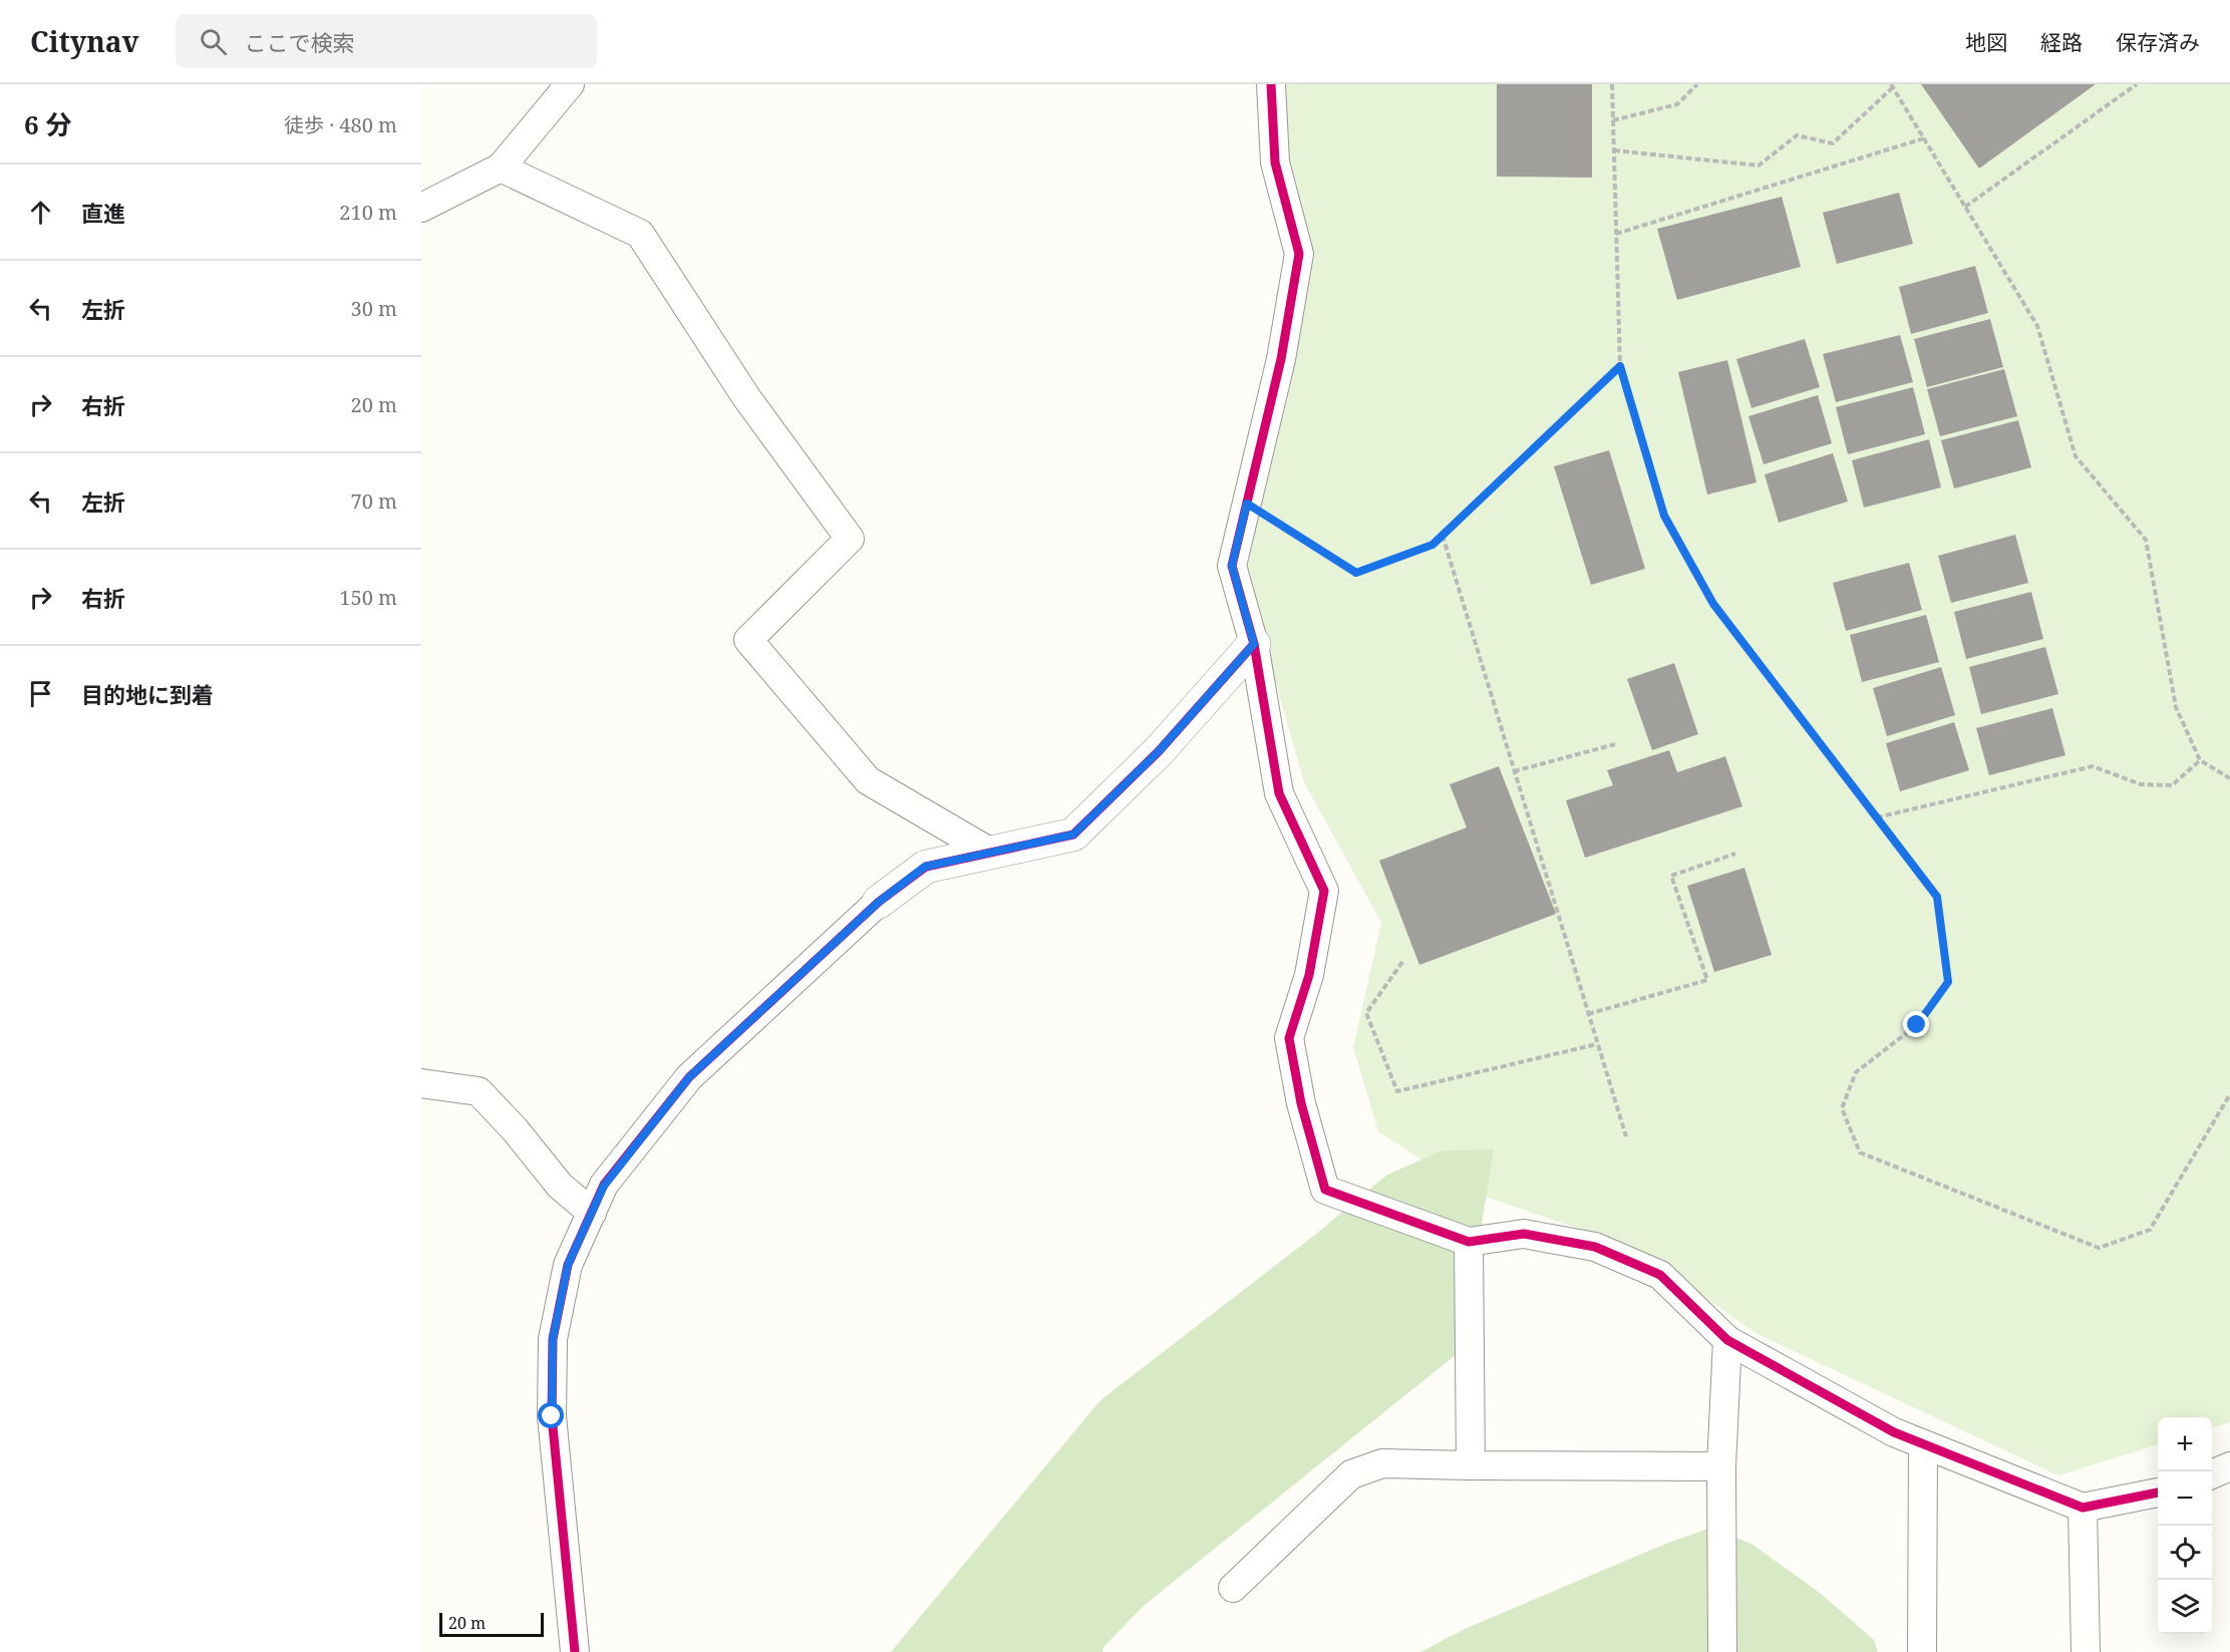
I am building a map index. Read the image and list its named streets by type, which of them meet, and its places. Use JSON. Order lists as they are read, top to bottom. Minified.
{"scale_bar":"20 m","page":{"header":"Citynav","search":"ここで検索","nav":["地図","経路","保存済み"],"heading":["6 分","徒歩 · 480 m"],"list":[["直進","210 m"],["左折","30 m"],["右折","20 m"],["左折","70 m"],["右折","150 m"],"目的地に到着"],"map_buttons":["+","−"],"scale":"20 m"}}
